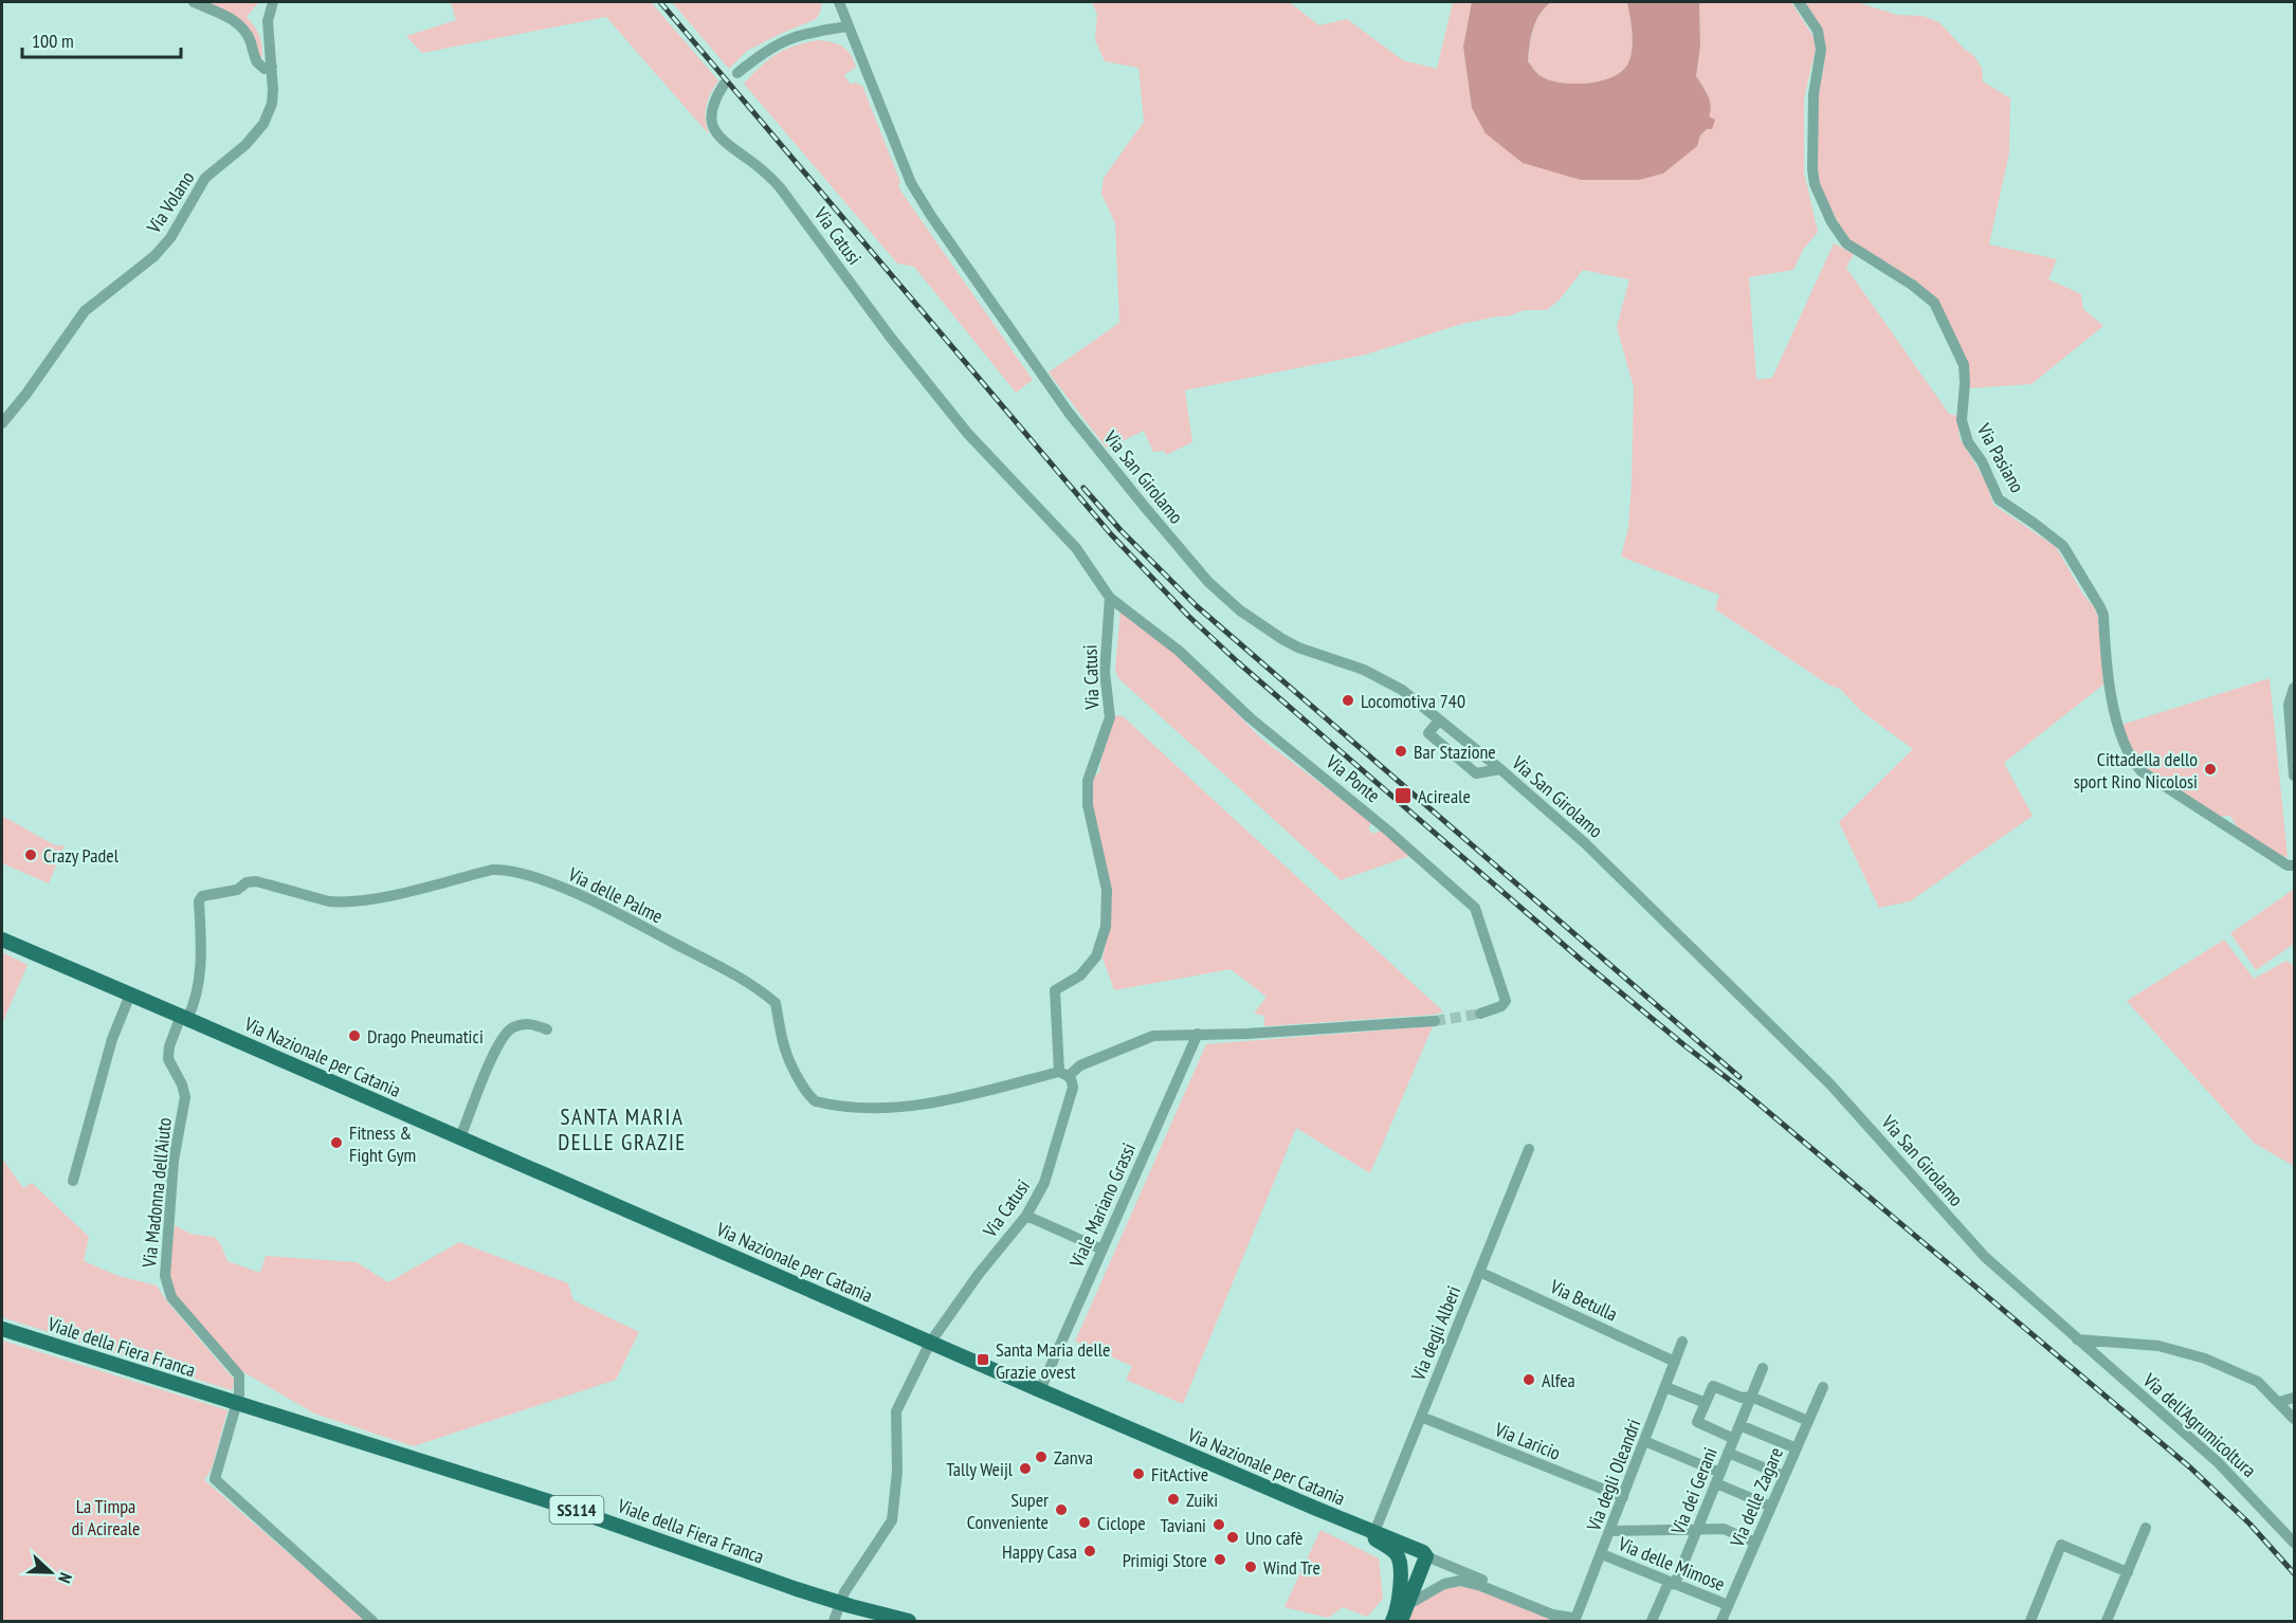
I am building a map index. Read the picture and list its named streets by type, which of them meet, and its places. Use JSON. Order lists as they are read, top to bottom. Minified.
{"streets":{"main road":["Via Nazionale per Catania","Viale della Fiera Franca","SS114"],"street":["Via Volano","Via Catusi","Via Pasiano","Via San Girolamo","Via Ponte","Via delle Palme","Via Madonna dell'Aiuto","Viale Mariano Grassi","Via Betulla","Via degli Alberi","Via dell'Agrumicoltura","Via Laricio","Via degli Oleandri","Via dei Gerani","Via delle Zagare","Via delle Mimose"]},"crossings":[["Via Catusi","Via Ponte"],["Via Catusi","Via delle Palme"],["Via Catusi","Via Nazionale per Catania"],["Via San Girolamo","Via dell'Agrumicoltura"],["Via delle Palme","Via Nazionale per Catania"],["Via delle Palme","Via Madonna dell'Aiuto"],["Via Nazionale per Catania","Via Madonna dell'Aiuto"],["Via Nazionale per Catania","Viale Mariano Grassi"],["Via Nazionale per Catania","Via degli Alberi"],["Via Nazionale per Catania","Via degli Oleandri"],["Via Betulla","Via degli Alberi"],["Via Betulla","Via degli Oleandri"],["Via degli Alberi","Via Laricio"],["Via Laricio","Via degli Oleandri"],["Via degli Oleandri","Via delle Mimose"],["Via dei Gerani","Via delle Mimose"],["Via delle Zagare","Via delle Mimose"]],"districts":["SANTA MARIA DELLE GRAZIE"],"parks":["La Timpa di Acireale"],"places":{"other":["Locomotiva 740","Bar Stazione","Cittadella dello sport Rino Nicolosi","Crazy Padel","Drago Pneumatici","Fitness & Fight Gym","Alfea","Zanva","Tally Weijl","FitActive","Zuiki","Super Conveniente","Ciclope","Taviani","Uno cafè","Happy Casa","Primigi Store","Wind Tre"],"transit":["Acireale","Santa Maria delle Grazie ovest"]},"scale_bar":"100 m","north":"right"}
